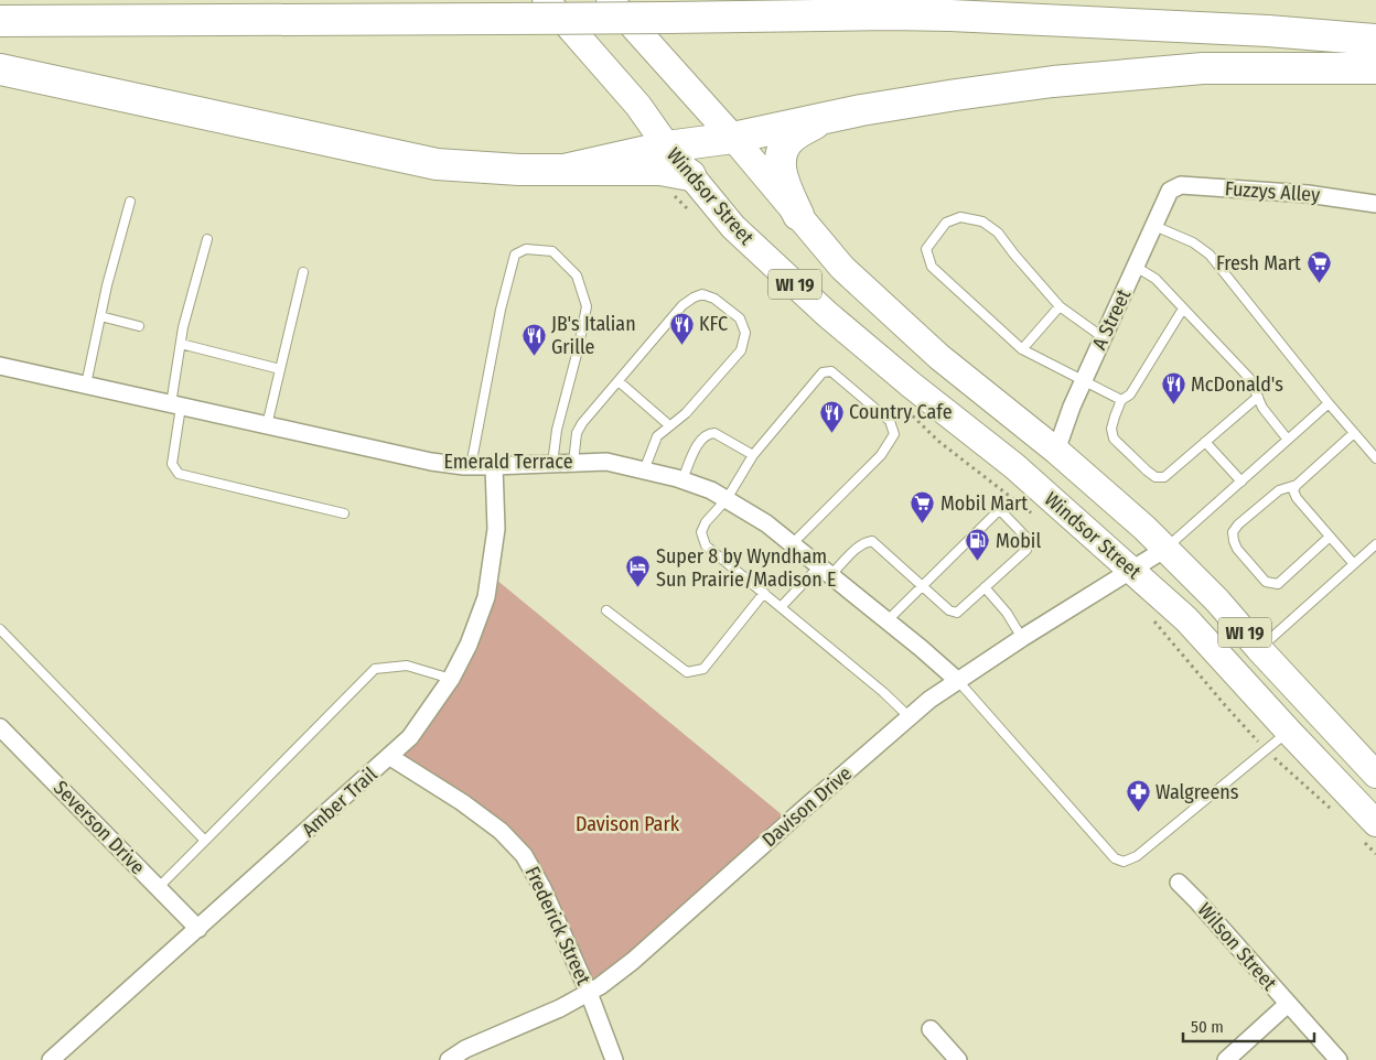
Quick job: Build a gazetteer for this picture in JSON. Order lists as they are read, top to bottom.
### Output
{
  "streets": {
    "main road": ["Windsor Street", "WI 19"],
    "street": [
      "Fuzzys Alley",
      "A Street",
      "Emerald Terrace",
      "Amber Trail",
      "Davison Drive",
      "Severson Drive",
      "Frederick Street",
      "Wilson Street"
    ]
  },
  "crossings": [
    ["Fuzzys Alley", "A Street"],
    ["Windsor Street", "A Street"],
    ["Windsor Street", "Davison Drive"],
    ["Emerald Terrace", "Amber Trail"],
    ["Emerald Terrace", "Davison Drive"],
    ["Amber Trail", "Severson Drive"],
    ["Amber Trail", "Frederick Street"],
    ["Davison Drive", "Frederick Street"]
  ],
  "parks": ["Davison Park"],
  "places": {
    "supermarket": ["Fresh Mart", "Mobil Mart"],
    "restaurant": [
      "KFC",
      "JB's Italian Grille",
      "McDonald's",
      "Country Cafe"
    ],
    "fuel station": ["Mobil"],
    "hotel": ["Super 8 by Wyndham Sun Prairie/Madison E"],
    "pharmacy": ["Walgreens"]
  },
  "scale_bar": "50 m"
}
